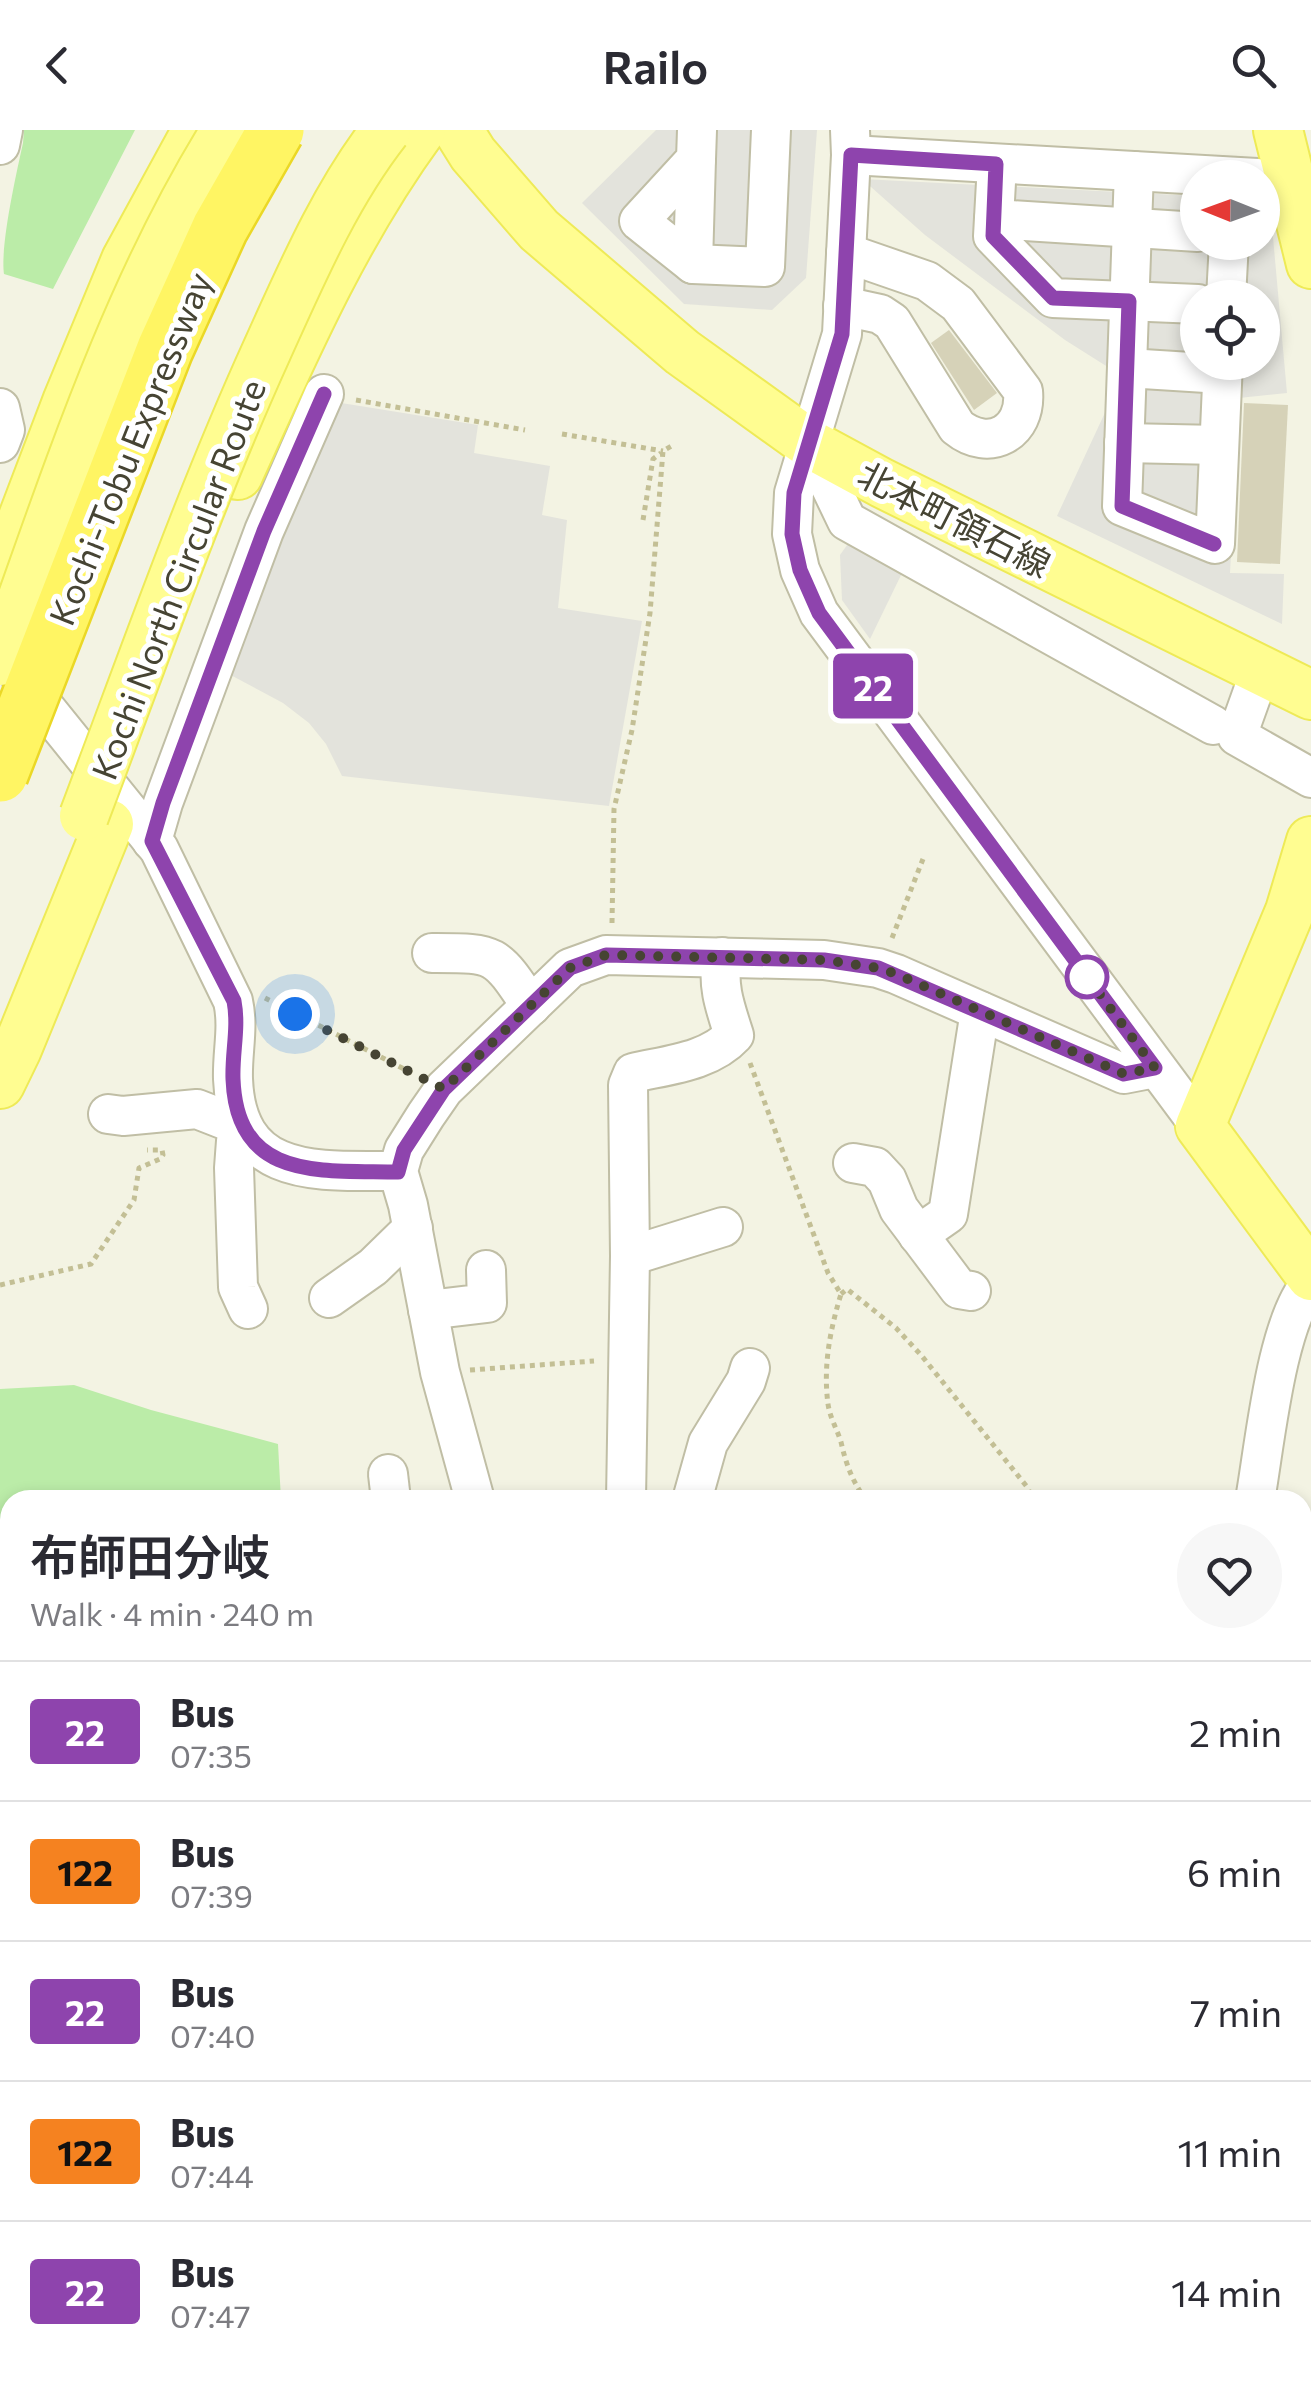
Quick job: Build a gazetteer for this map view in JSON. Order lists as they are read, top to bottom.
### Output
{
  "streets": {
    "highway": ["Kochi-Tobu Expressway"],
    "main road": ["北本町領石線", "Kochi North Circular Route"]
  },
  "lines": ["bus line 22"],
  "north": "left",
  "page": {
    "header": "Railo",
    "on_map": "22",
    "heading": ["布師田分岐", "Walk · 4 min · 240 m"],
    "list": [
      {
        "mark": "22",
        "name": "Bus",
        "note": "07:35",
        "value": "2 min"
      },
      {
        "mark": "122",
        "name": "Bus",
        "note": "07:39",
        "value": "6 min"
      },
      {
        "mark": "22",
        "name": "Bus",
        "note": "07:40",
        "value": "7 min"
      },
      {
        "mark": "122",
        "name": "Bus",
        "note": "07:44",
        "value": "11 min"
      },
      {
        "mark": "22",
        "name": "Bus",
        "note": "07:47",
        "value": "14 min"
      }
    ]
  }
}
